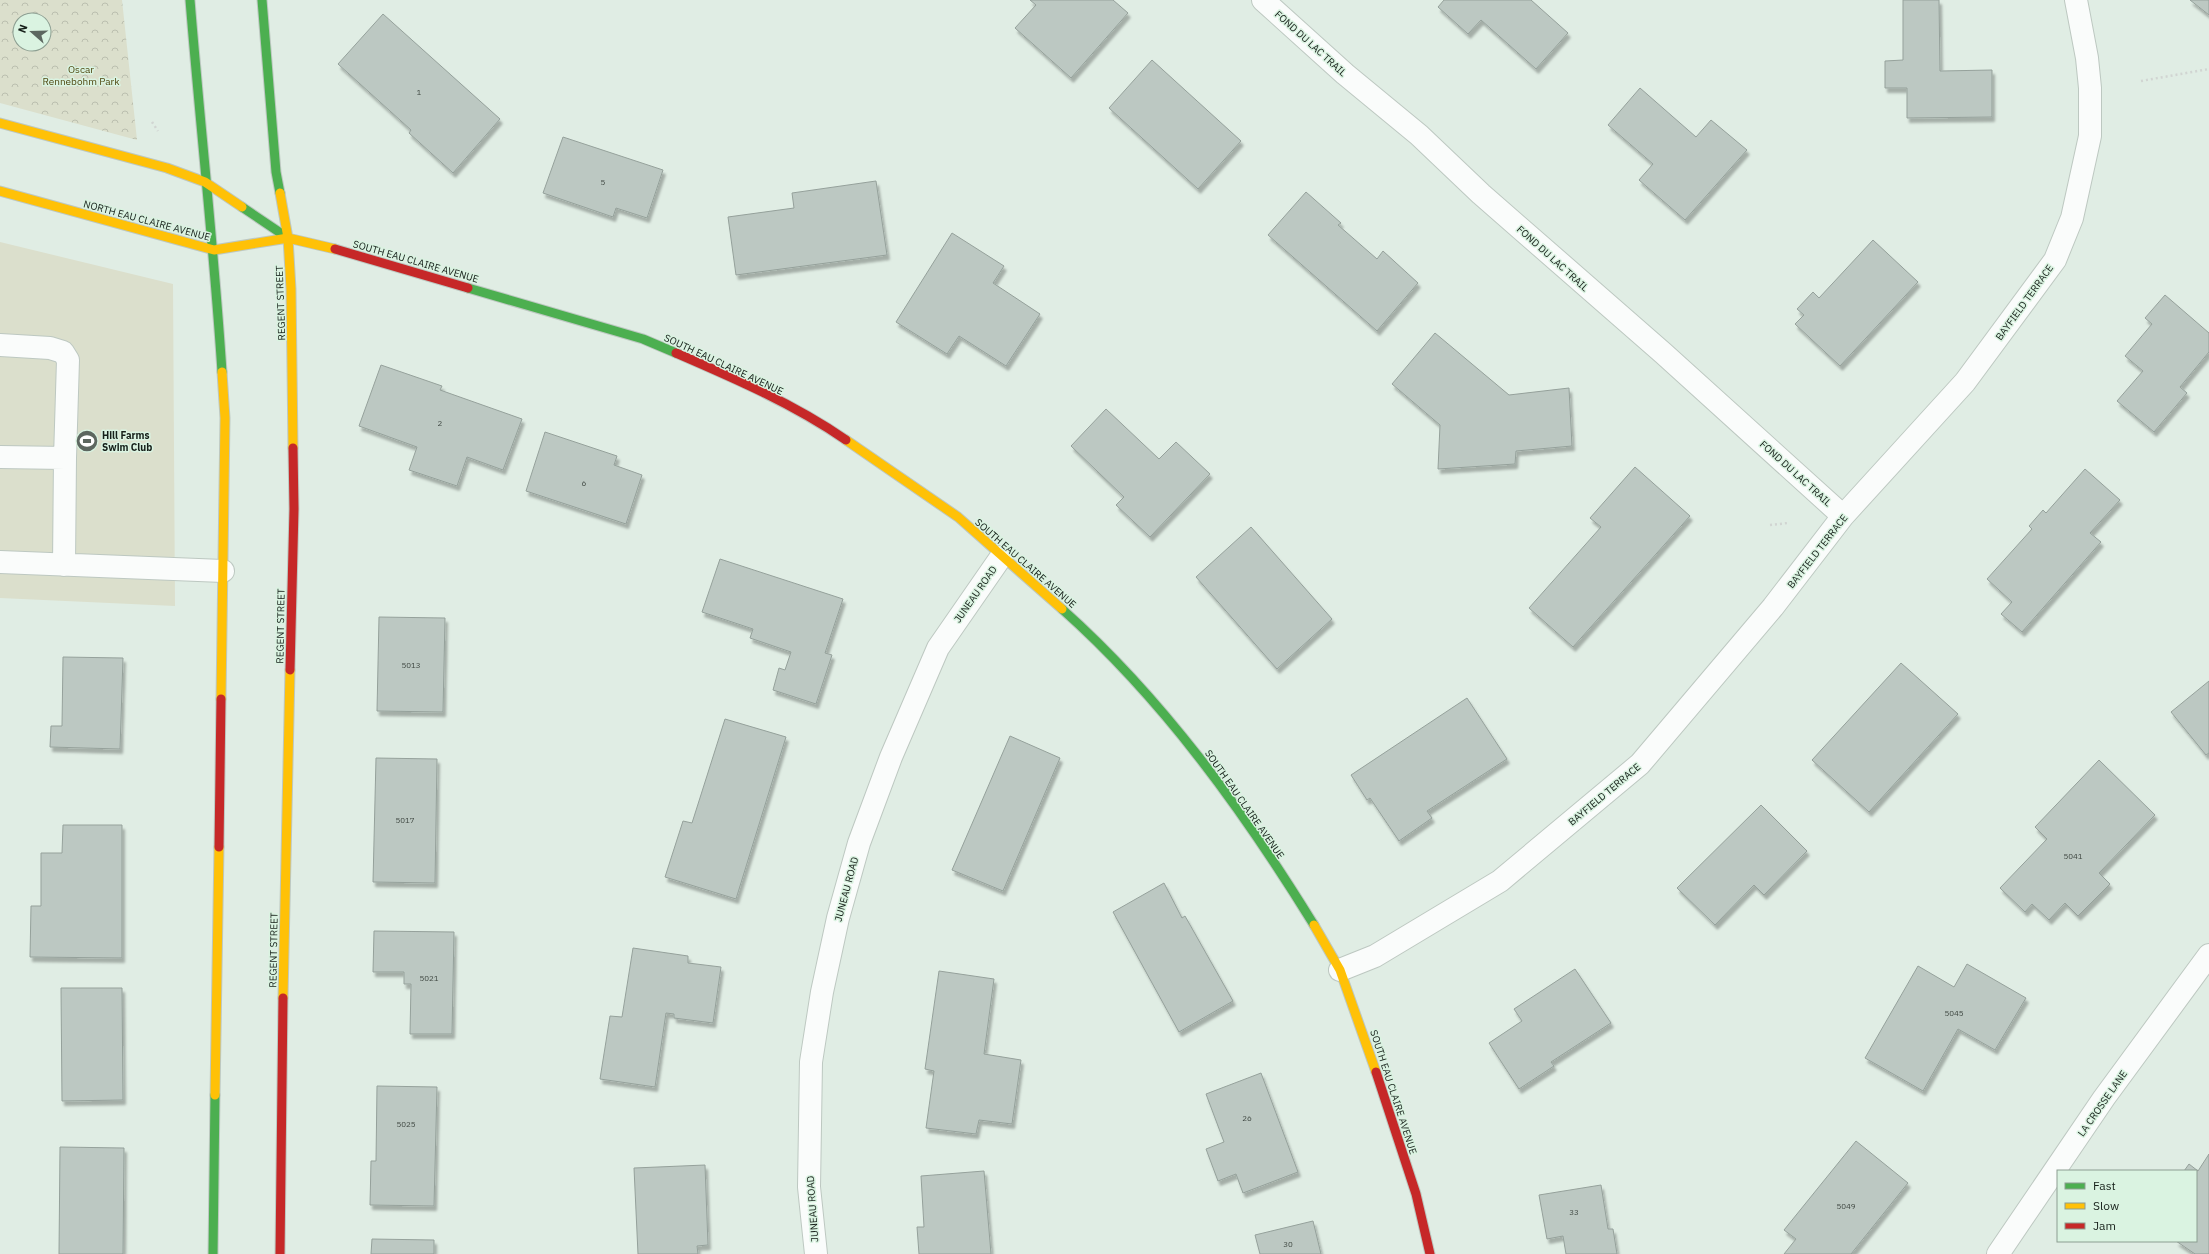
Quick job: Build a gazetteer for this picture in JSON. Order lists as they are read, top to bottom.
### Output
{
  "streets": {
    "street": [
      "FOND DU LAC TRAIL",
      "NORTH EAU CLAIRE AVENUE",
      "SOUTH EAU CLAIRE AVENUE",
      "BAYFIELD TERRACE",
      "REGENT STREET",
      "JUNEAU ROAD",
      "LA CROSSE LANE"
    ]
  },
  "crossings": [
    ["FOND DU LAC TRAIL", "BAYFIELD TERRACE"],
    ["NORTH EAU CLAIRE AVENUE", "SOUTH EAU CLAIRE AVENUE"],
    ["NORTH EAU CLAIRE AVENUE", "REGENT STREET"],
    ["SOUTH EAU CLAIRE AVENUE", "BAYFIELD TERRACE"],
    ["SOUTH EAU CLAIRE AVENUE", "REGENT STREET"],
    ["SOUTH EAU CLAIRE AVENUE", "JUNEAU ROAD"]
  ],
  "parks": ["Oscar Rennebohm Park"],
  "places": {
    "sports": ["Hill Farms Swim Club"]
  },
  "house_numbers": [
    "1",
    "5",
    "2",
    "6",
    "5013",
    "5017",
    "5041",
    "5021",
    "5045",
    "26",
    "5025",
    "5049",
    "33",
    "30"
  ],
  "legend": ["Fast", "Slow", "Jam"],
  "north": "left"
}
